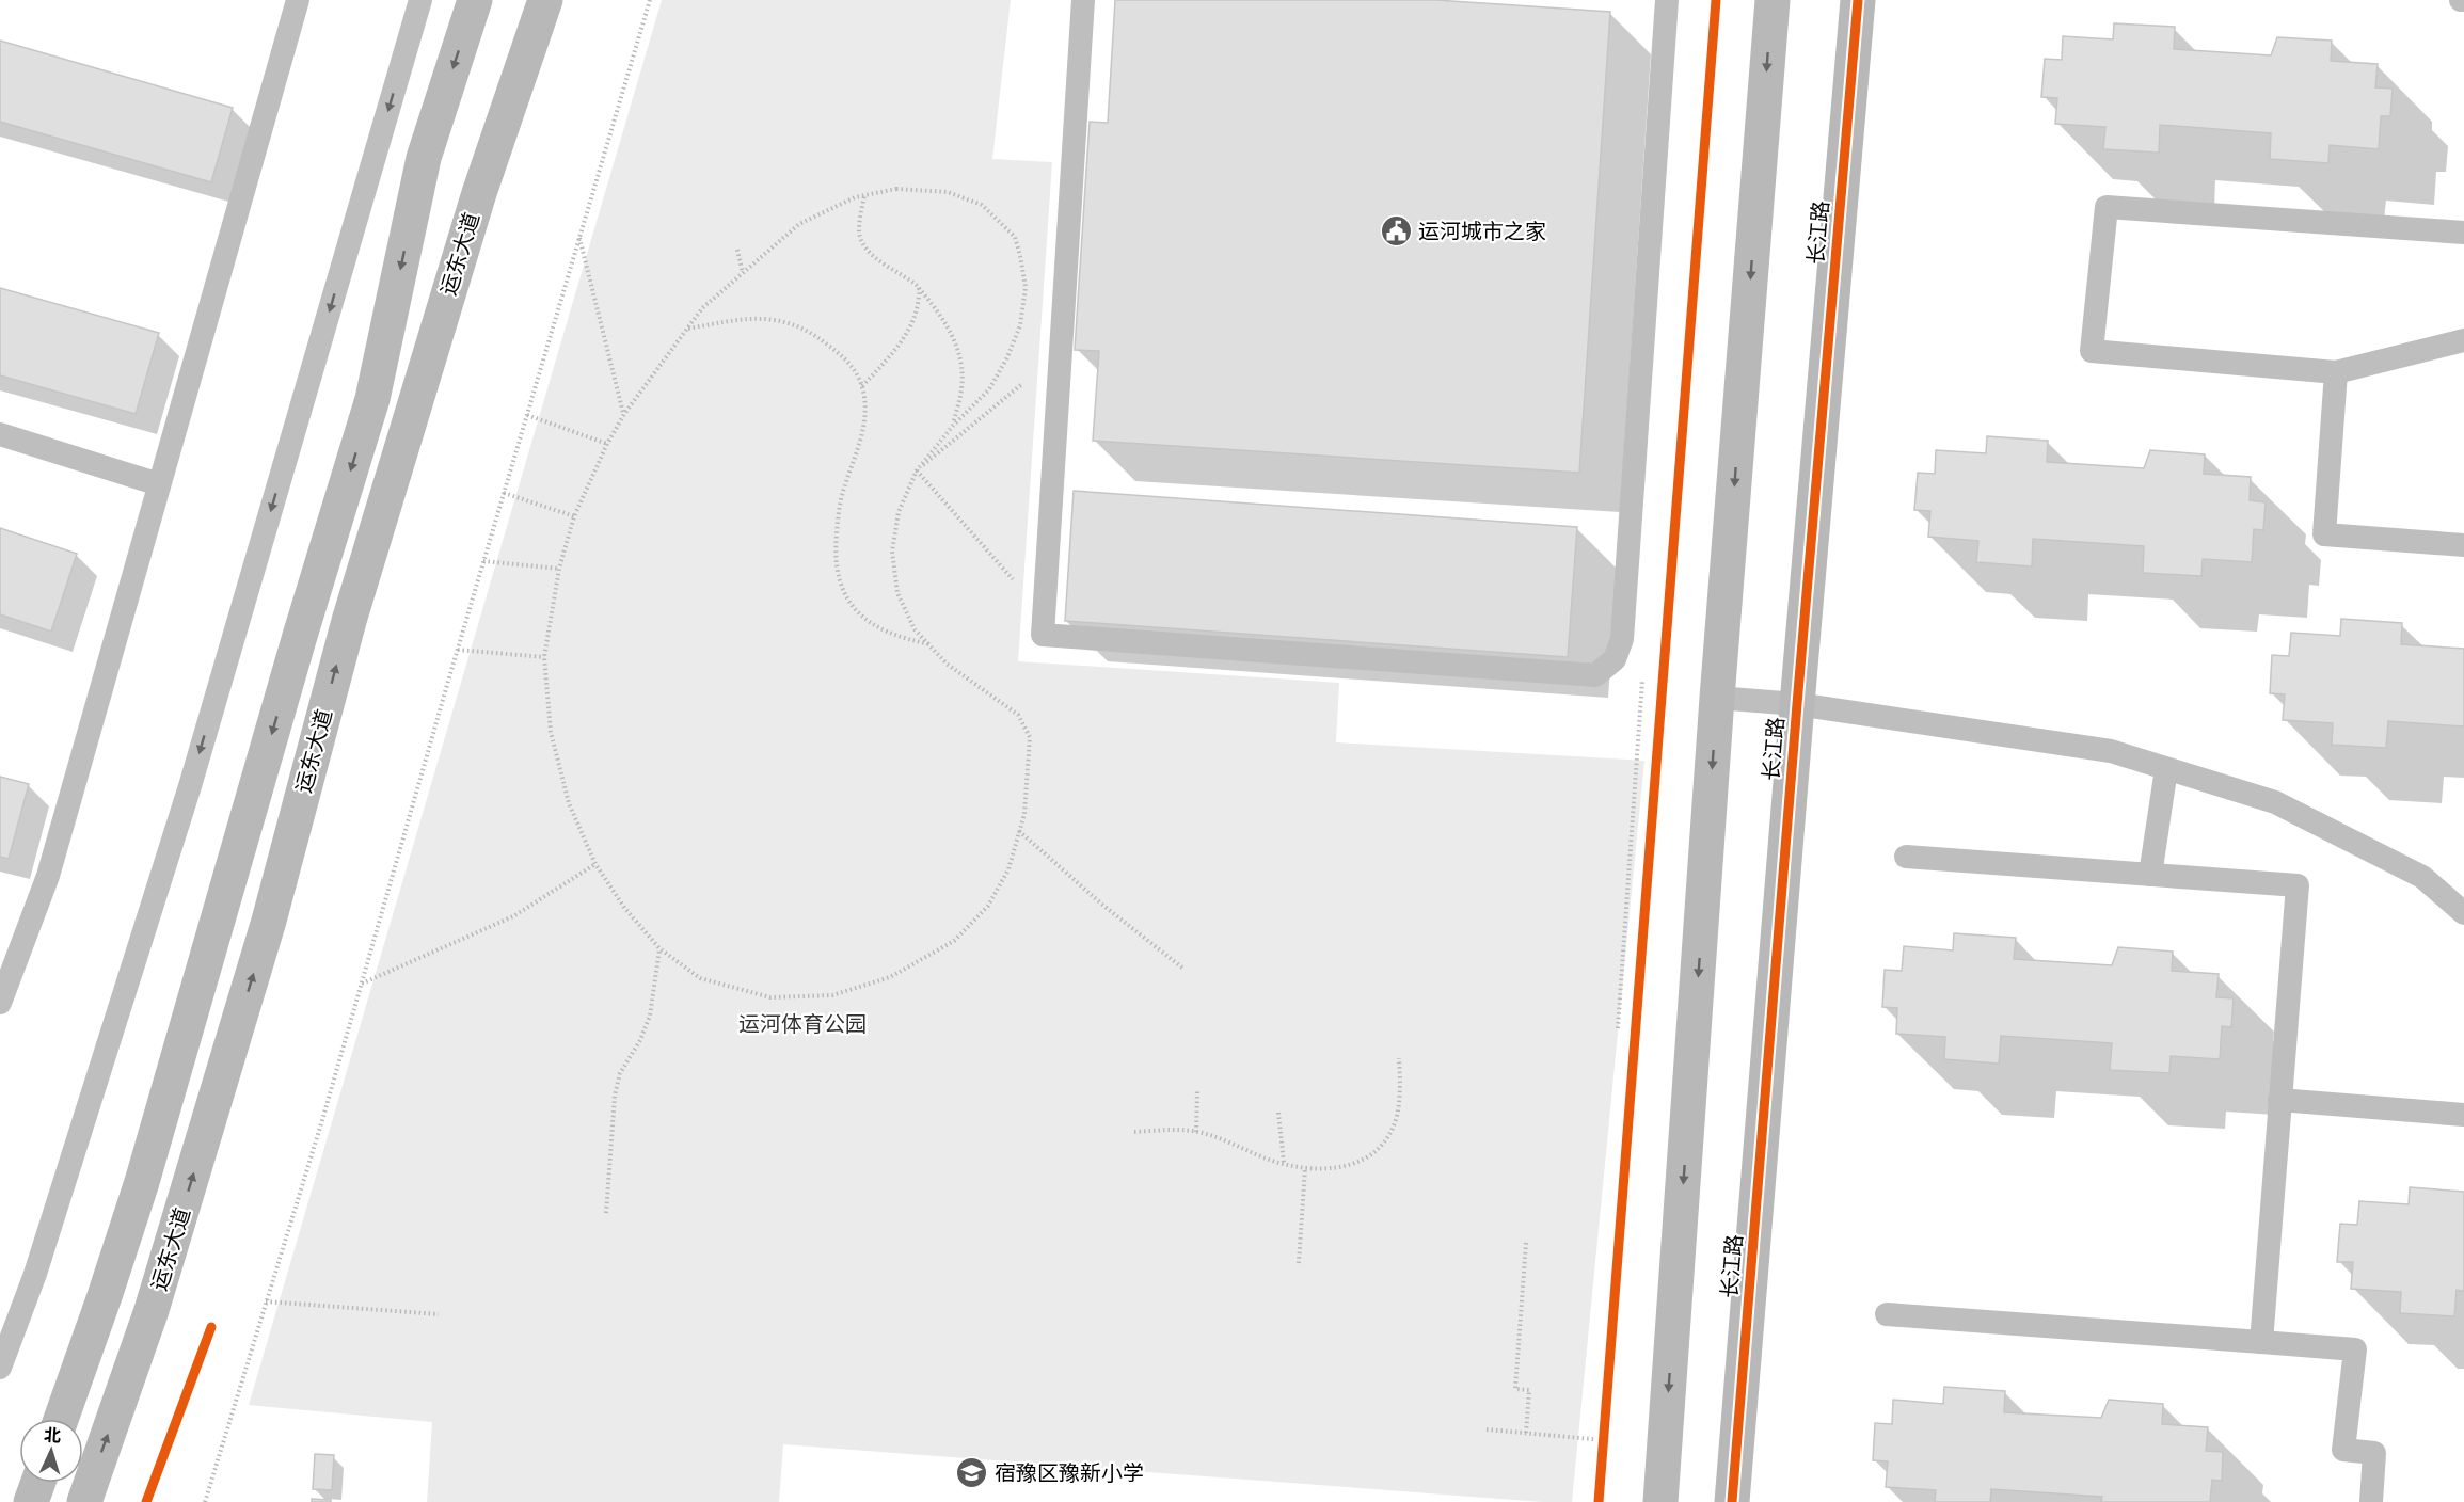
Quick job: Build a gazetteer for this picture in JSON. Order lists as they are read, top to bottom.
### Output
{
  "streets": {
    "main road": ["长江路", "运东大道"]
  },
  "parks": ["运河体育公园"],
  "places": {
    "public building": ["运河城市之家"],
    "school or university": ["宿豫区豫新小学"]
  },
  "north": "top"
}
